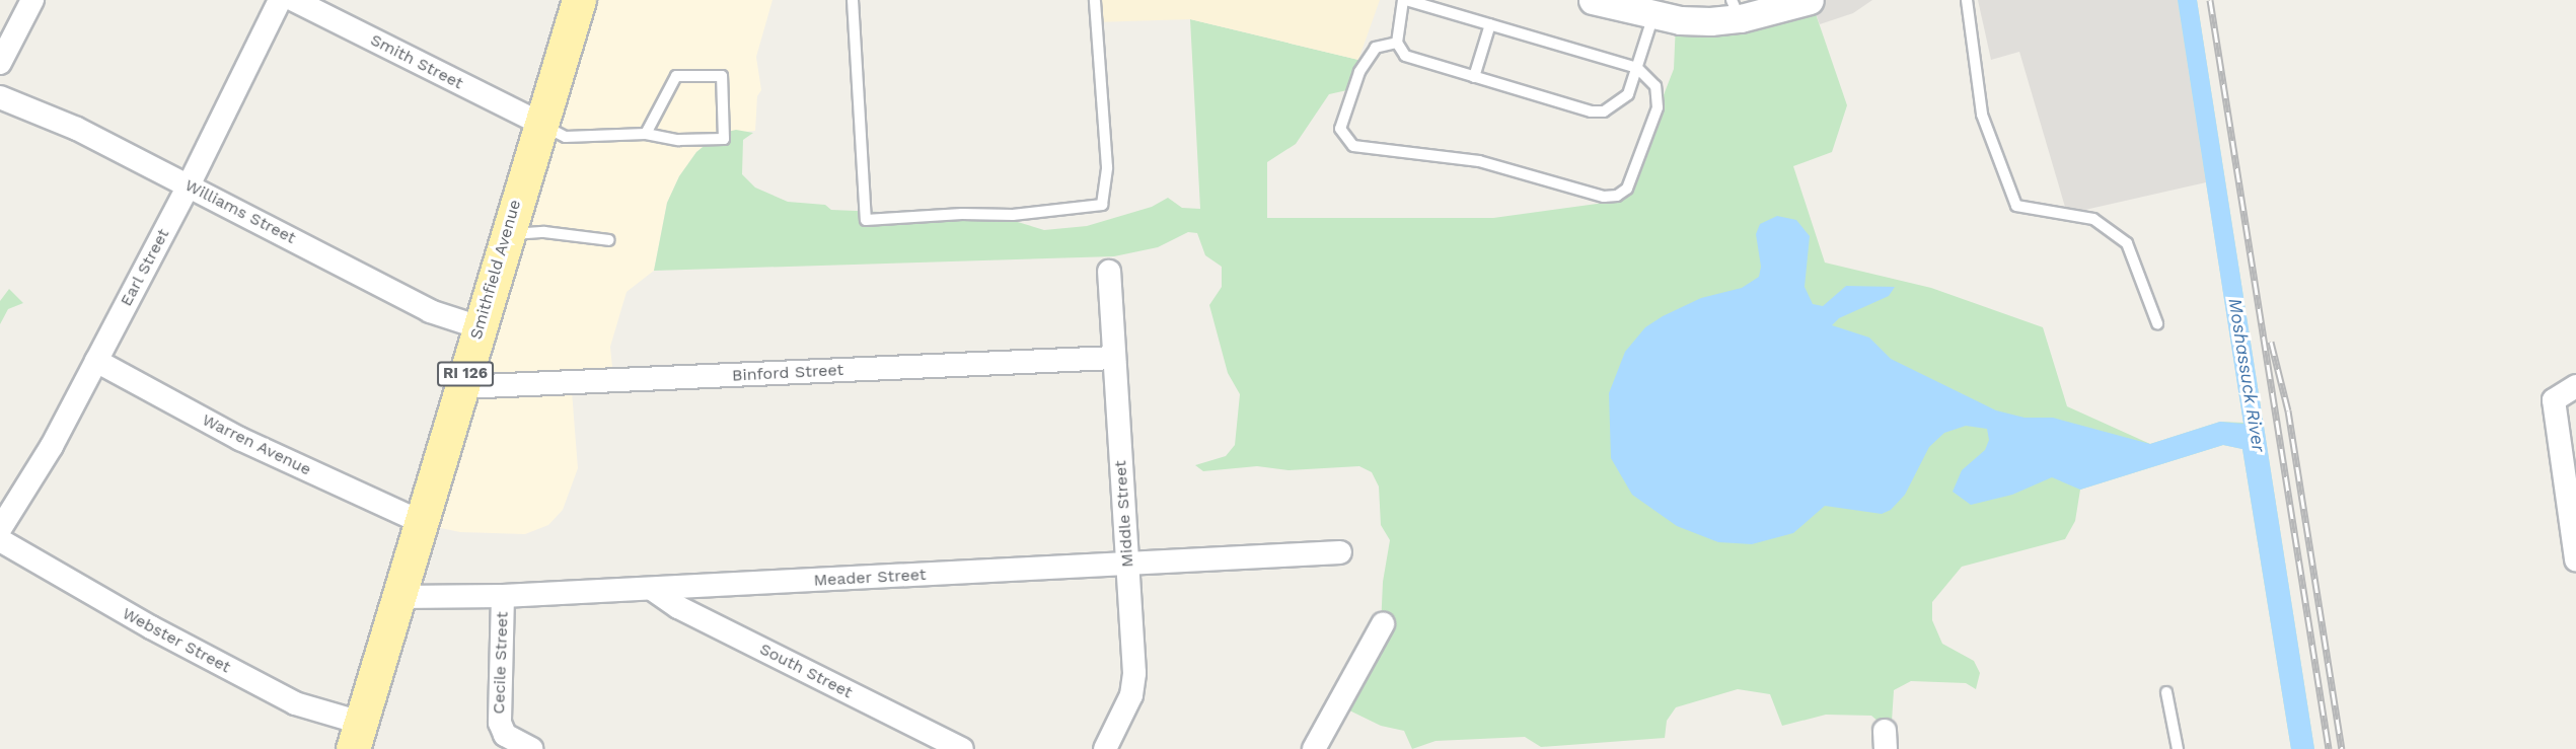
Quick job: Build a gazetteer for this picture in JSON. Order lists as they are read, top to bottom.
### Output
{
  "streets": {
    "main road": ["Smithfield Avenue", "RI 126"],
    "street": [
      "Smith Street",
      "Williams Street",
      "Earl Street",
      "Binford Street",
      "Warren Avenue",
      "Middle Street",
      "Meader Street",
      "Webster Street",
      "Cecile Street",
      "South Street"
    ]
  },
  "crossings": [
    ["Smith Street", "Smithfield Avenue"],
    ["Williams Street", "Earl Street"],
    ["Williams Street", "Smithfield Avenue"],
    ["Earl Street", "Warren Avenue"],
    ["Smithfield Avenue", "Binford Street"],
    ["Smithfield Avenue", "Warren Avenue"],
    ["Smithfield Avenue", "Meader Street"],
    ["Smithfield Avenue", "Webster Street"],
    ["Binford Street", "Middle Street"],
    ["Middle Street", "Meader Street"],
    ["Meader Street", "Cecile Street"],
    ["Meader Street", "South Street"]
  ],
  "water": ["Moshassuck River"]
}
